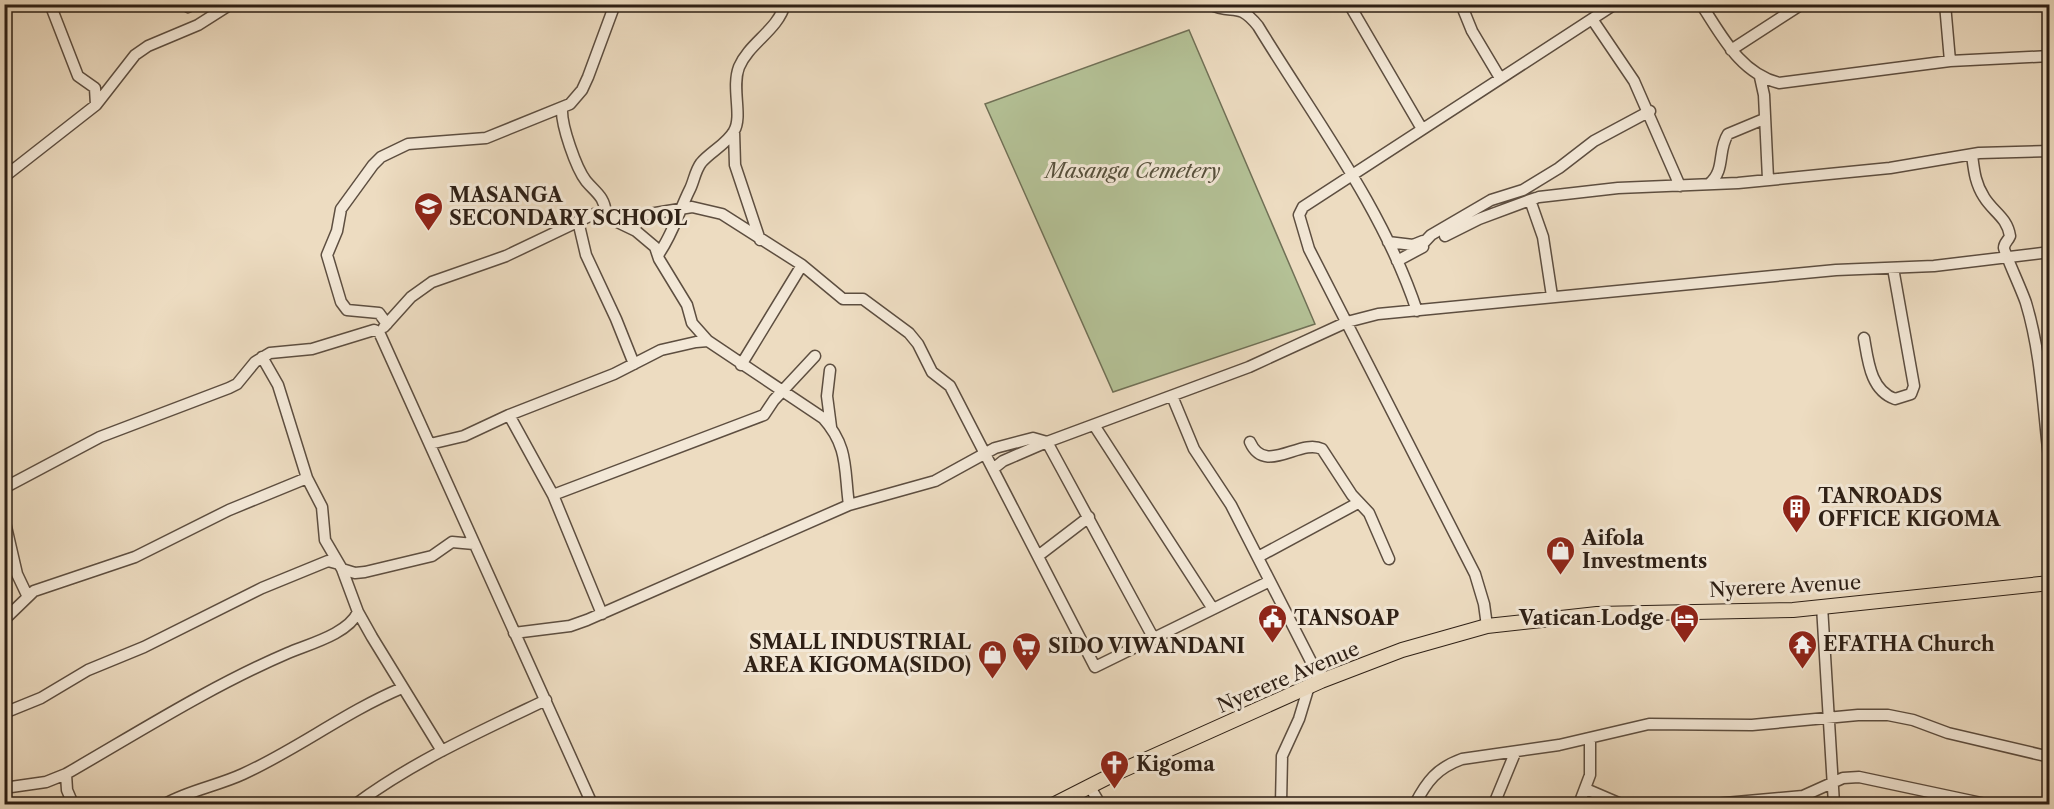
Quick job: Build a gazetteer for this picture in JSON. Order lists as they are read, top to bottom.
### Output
{
  "streets": {
    "main road": ["Nyerere Avenue"]
  },
  "parks": ["Masanga Cemetery"],
  "places": {
    "school or university": ["MASANGA SECONDARY SCHOOL"],
    "building": ["TANROADS OFFICE KIGOMA"],
    "shop": ["Aifola Investments", "SMALL INDUSTRIAL AREA KIGOMA(SIDO)"],
    "public building": ["TANSOAP"],
    "hotel": ["Vatican Lodge"],
    "temple": ["EFATHA Church"],
    "supermarket": ["SIDO VIWANDANI"],
    "church": ["Kigoma"]
  }
}
